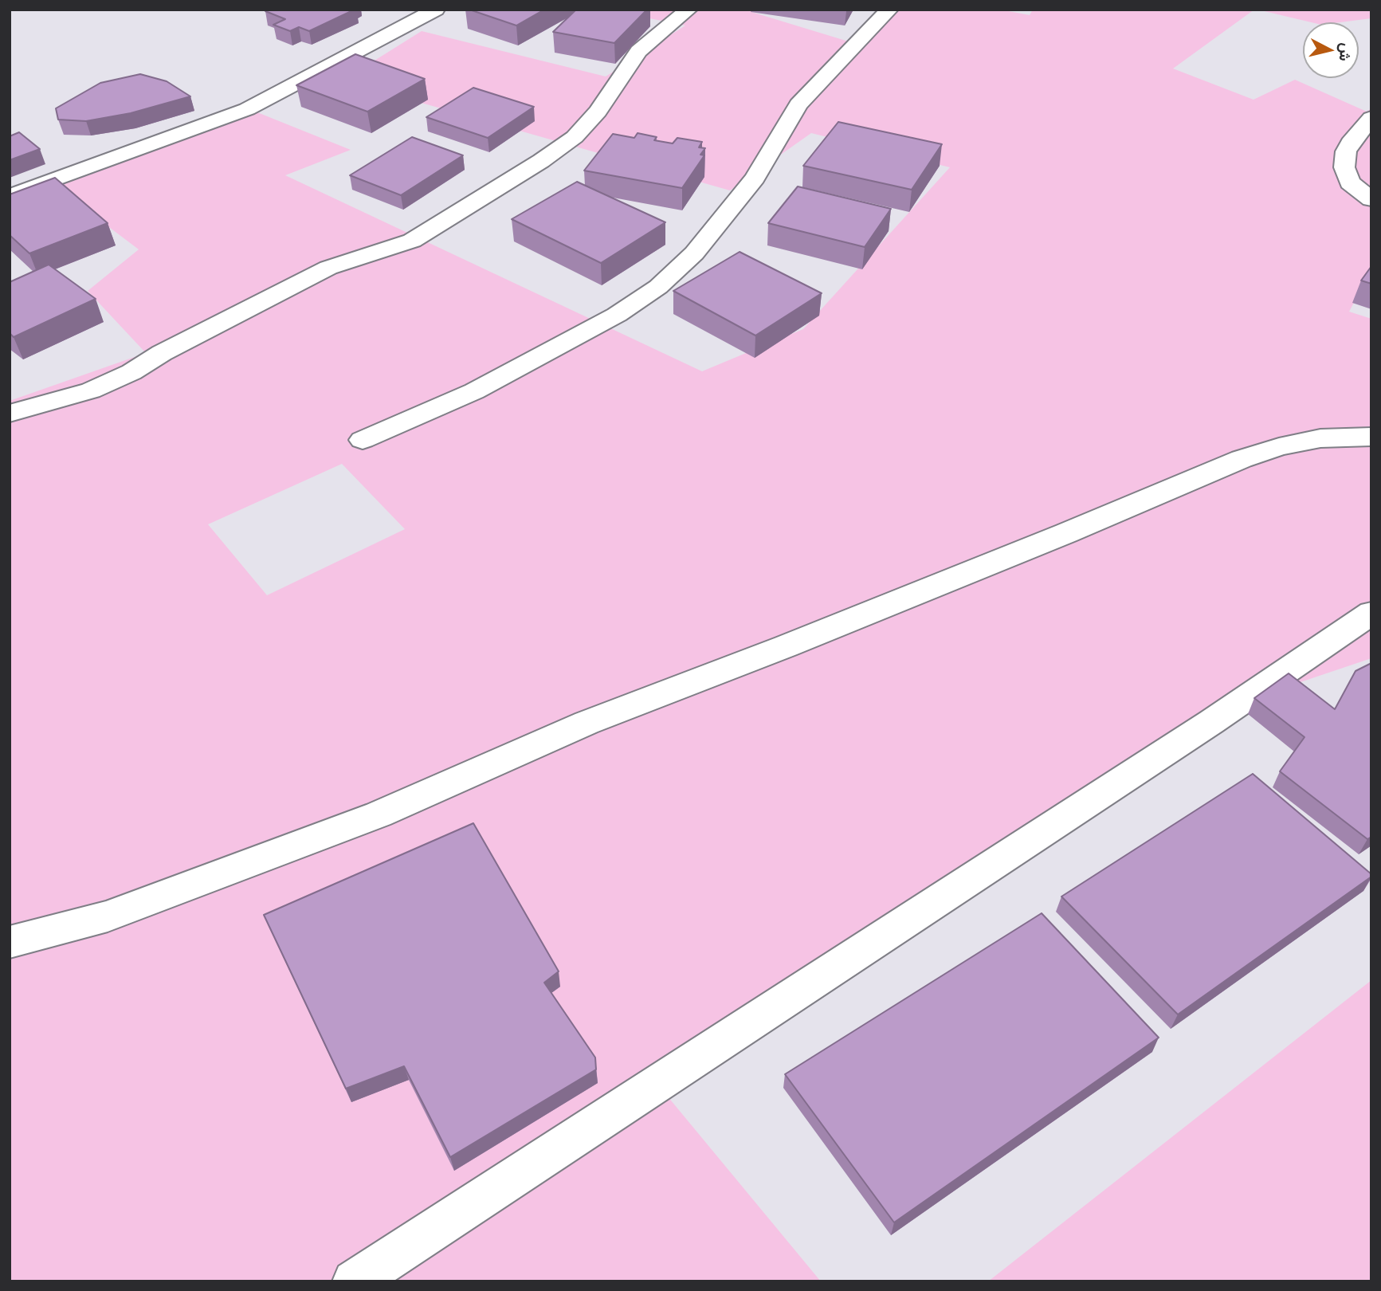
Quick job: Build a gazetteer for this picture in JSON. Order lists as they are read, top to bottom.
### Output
{
  "north": "right"
}
